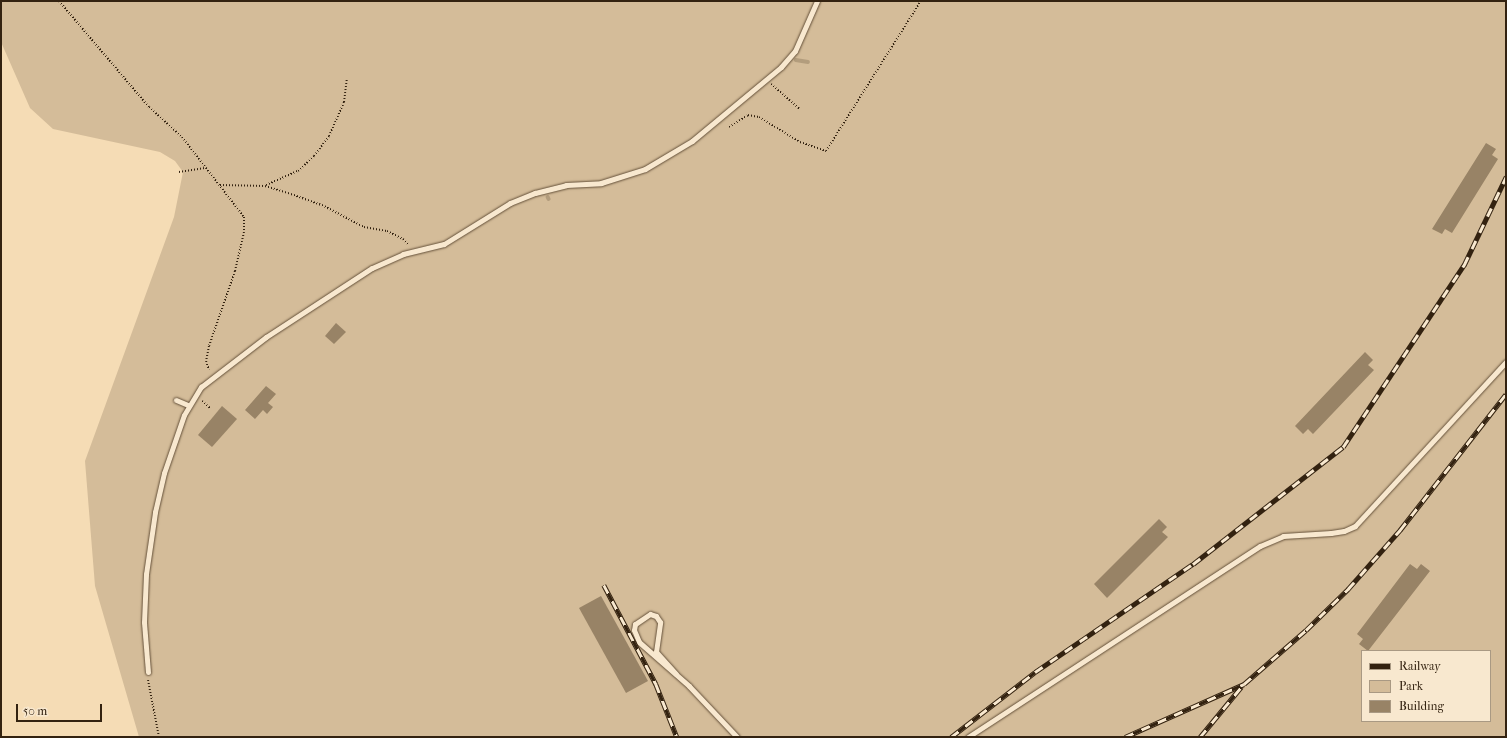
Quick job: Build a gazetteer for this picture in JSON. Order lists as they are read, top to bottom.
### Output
{
  "legend": ["Railway", "Park", "Building"],
  "scale_bar": "50 m"
}
